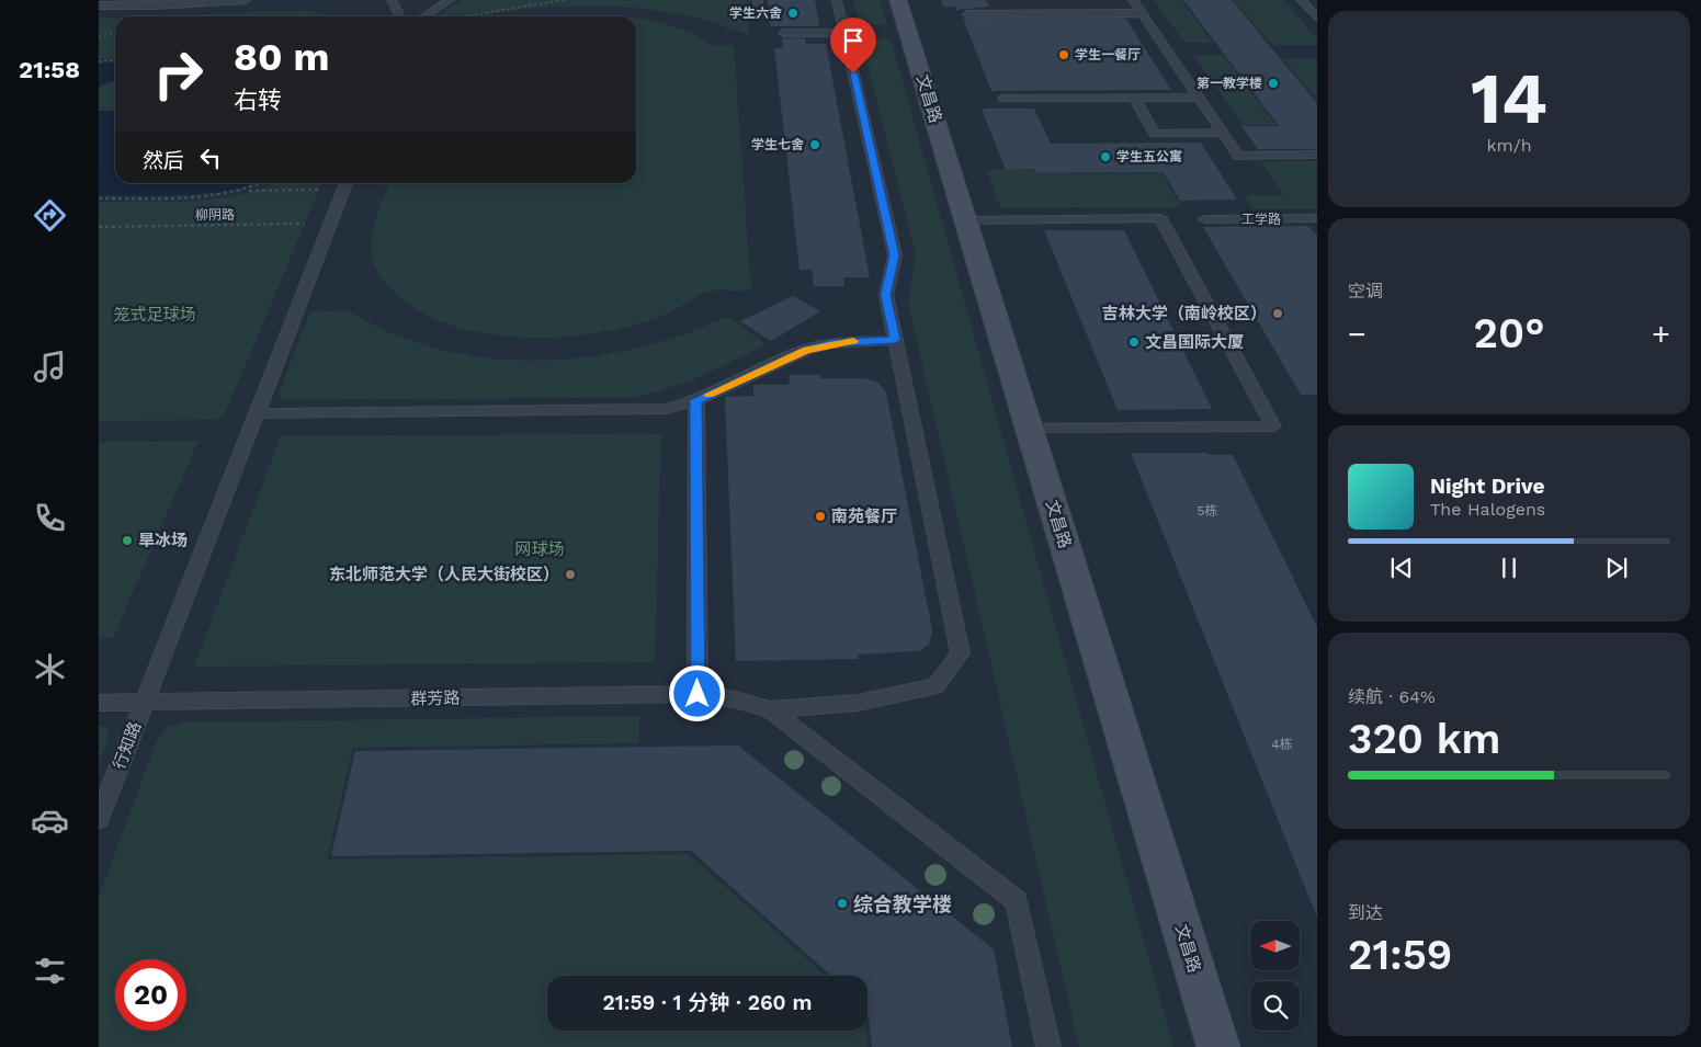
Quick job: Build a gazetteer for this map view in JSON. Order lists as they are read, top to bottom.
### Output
{
  "streets": {
    "street": ["文昌路"],
    "lane": ["工学路", "群芳路", "行知路"],
    "path": ["柳阴路"]
  },
  "crossings": [
    ["柳阴路", "行知路"],
    ["群芳路", "行知路"]
  ],
  "parks": ["笼式足球场", "网球场"],
  "places": [
    "学生六舍",
    "学生一餐厅",
    "第一教学楼",
    "学生七舍",
    "学生五公寓",
    "吉林大学（南岭校区）",
    "文昌国际大厦",
    "南苑餐厅",
    "旱冰场",
    "东北师范大学（人民大街校区）",
    "综合教学楼"
  ],
  "house_numbers": ["5栋", "4栋"],
  "north": "left",
  "page": {
    "tabs": "21:58",
    "tile": [
      ["14", "km/h"],
      "空调",
      ["续航 · 64%", "320 km"],
      ["到达", "21:59"]
    ],
    "turn": ["80 m", "右转"],
    "then": "然后",
    "heat": ["−", "20°", "+"],
    "song": ["Night Drive", "The Halogens"],
    "limit": "20",
    "trip": "21:59 · 1 分钟 · 260 m"
  }
}
